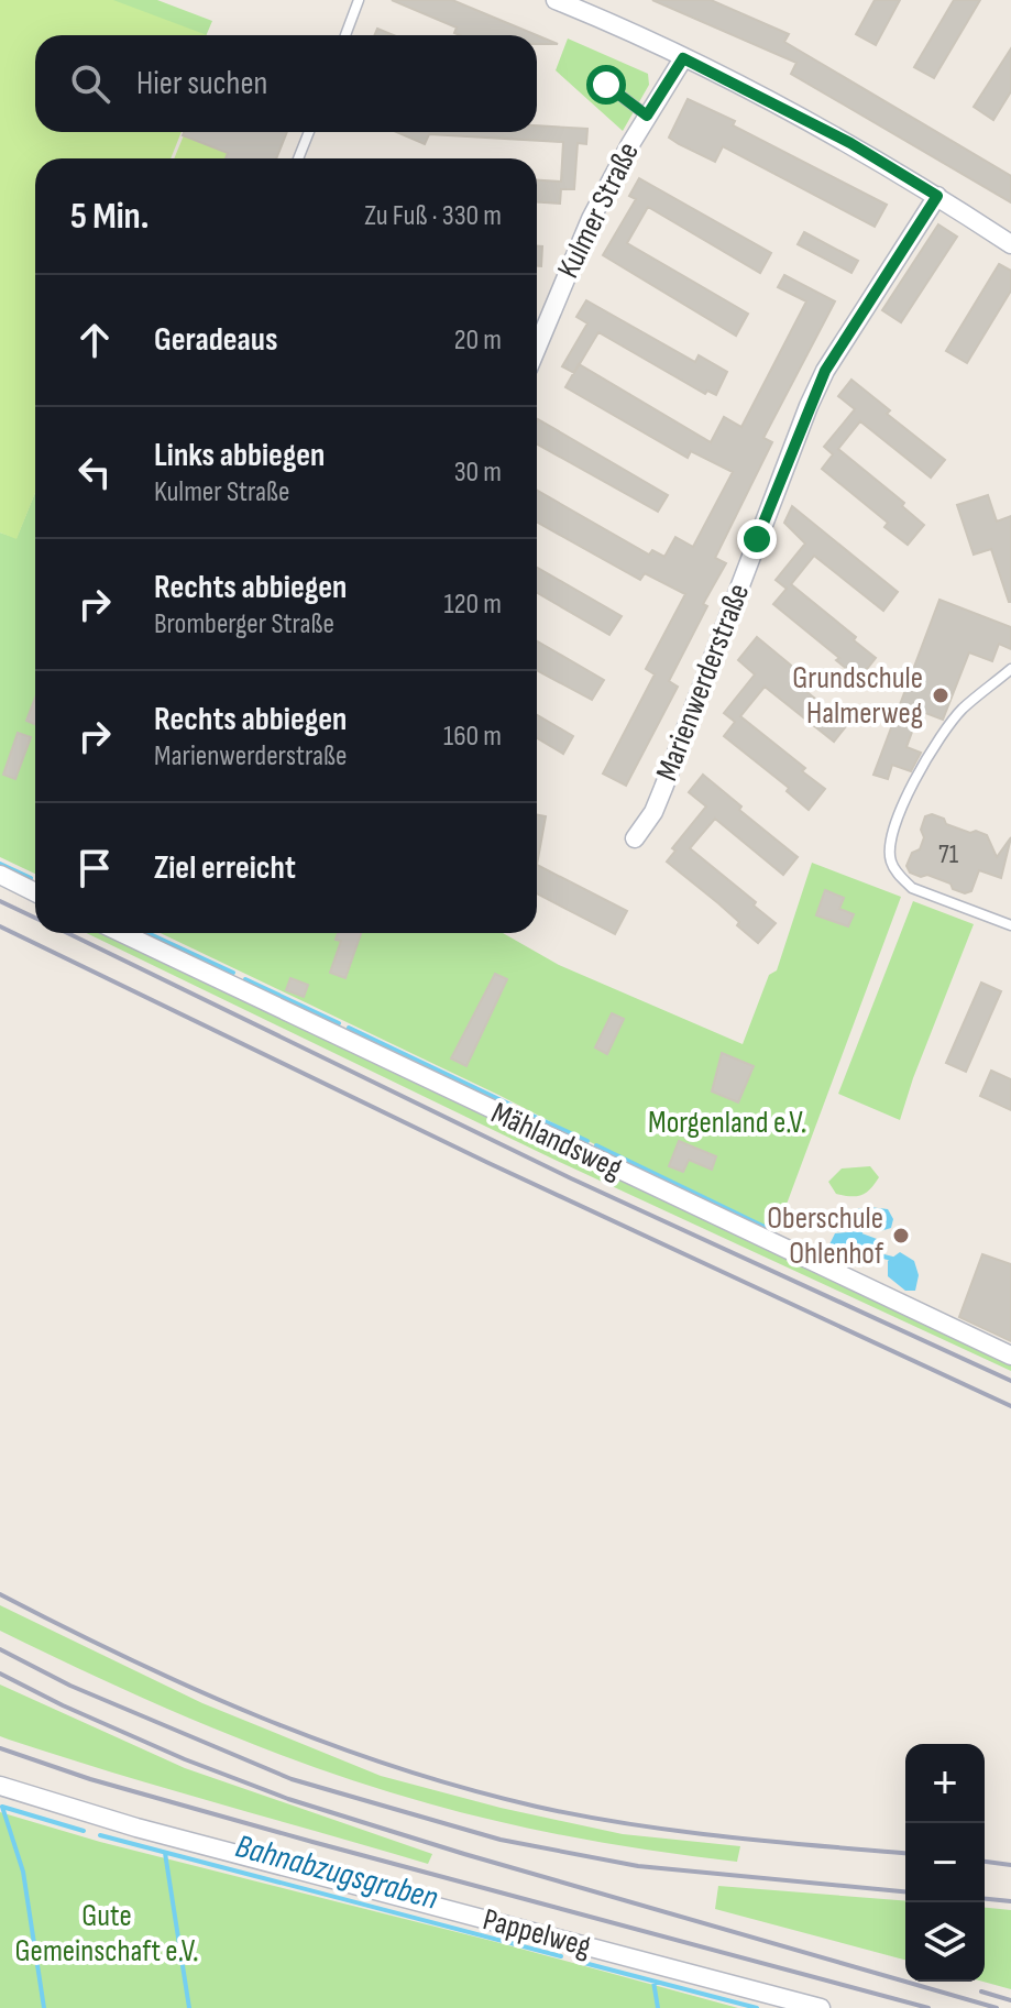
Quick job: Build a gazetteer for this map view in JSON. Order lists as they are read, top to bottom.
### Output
{
  "streets": {
    "street": [
      "Kulmer Straße",
      "Marienwerderstraße",
      "Mählandsweg",
      "Pappelweg"
    ]
  },
  "water": ["Bahnabzugsgraben"],
  "parks": ["Morgenland e.V.", "Gute Gemeinschaft e.V."],
  "places": ["Grundschule Halmerweg", "Oberschule Ohlenhof"],
  "house_numbers": ["71"],
  "page": {
    "search": "Hier suchen",
    "heading": ["5 Min.", "Zu Fuß · 330 m"],
    "list": [
      ["Geradeaus", "20 m"],
      ["Links abbiegen", "Kulmer Straße", "30 m"],
      ["Rechts abbiegen", "Bromberger Straße", "120 m"],
      ["Rechts abbiegen", "Marienwerderstraße", "160 m"],
      "Ziel erreicht"
    ],
    "map_buttons": ["+", "−"]
  }
}
